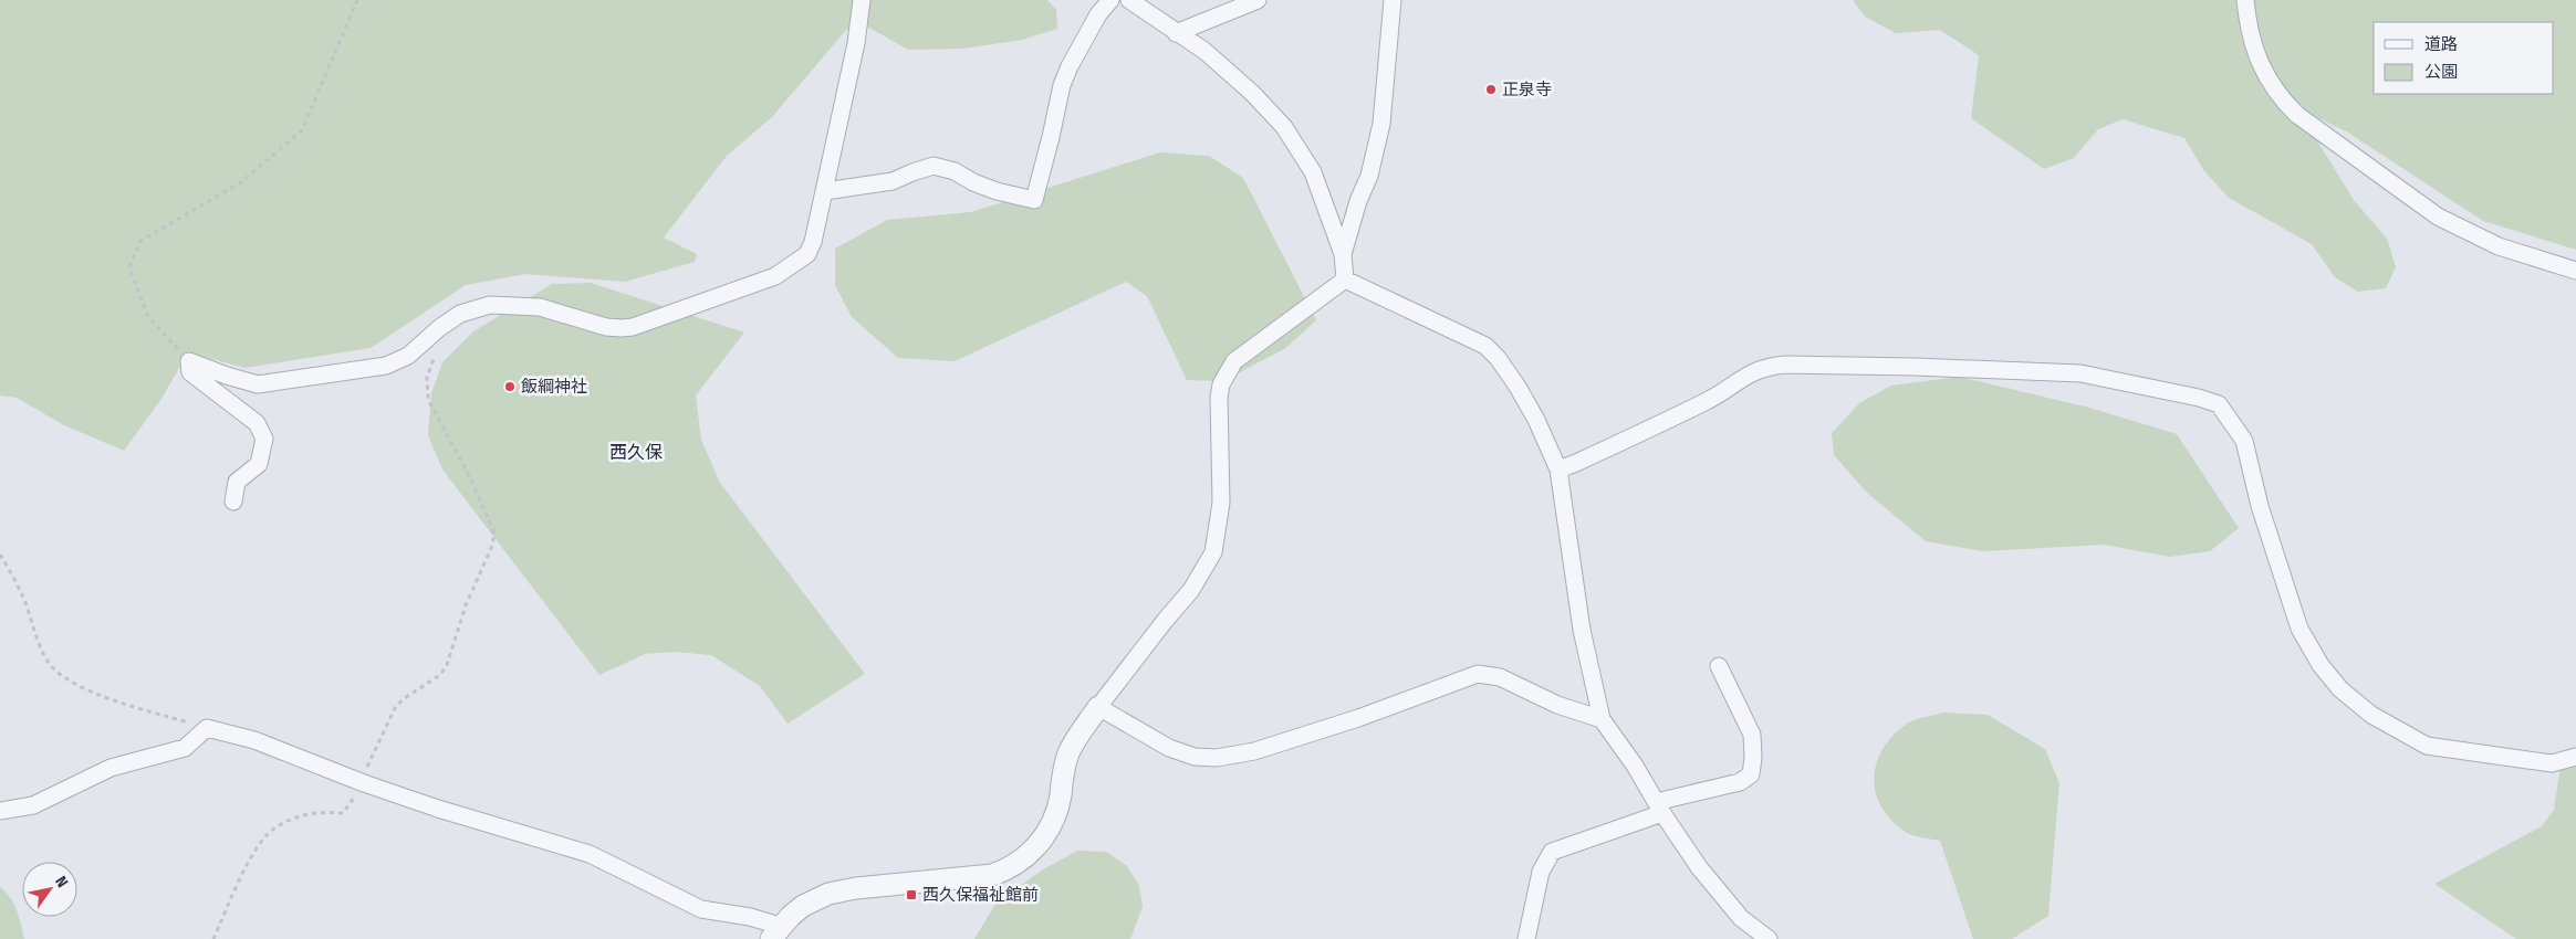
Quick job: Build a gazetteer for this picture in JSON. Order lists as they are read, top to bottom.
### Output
{
  "districts": ["西久保"],
  "places": {
    "other": ["正泉寺", "飯綱神社"],
    "transit": ["西久保福祉館前"]
  },
  "legend": ["道路", "公園"],
  "north": "top right"
}
